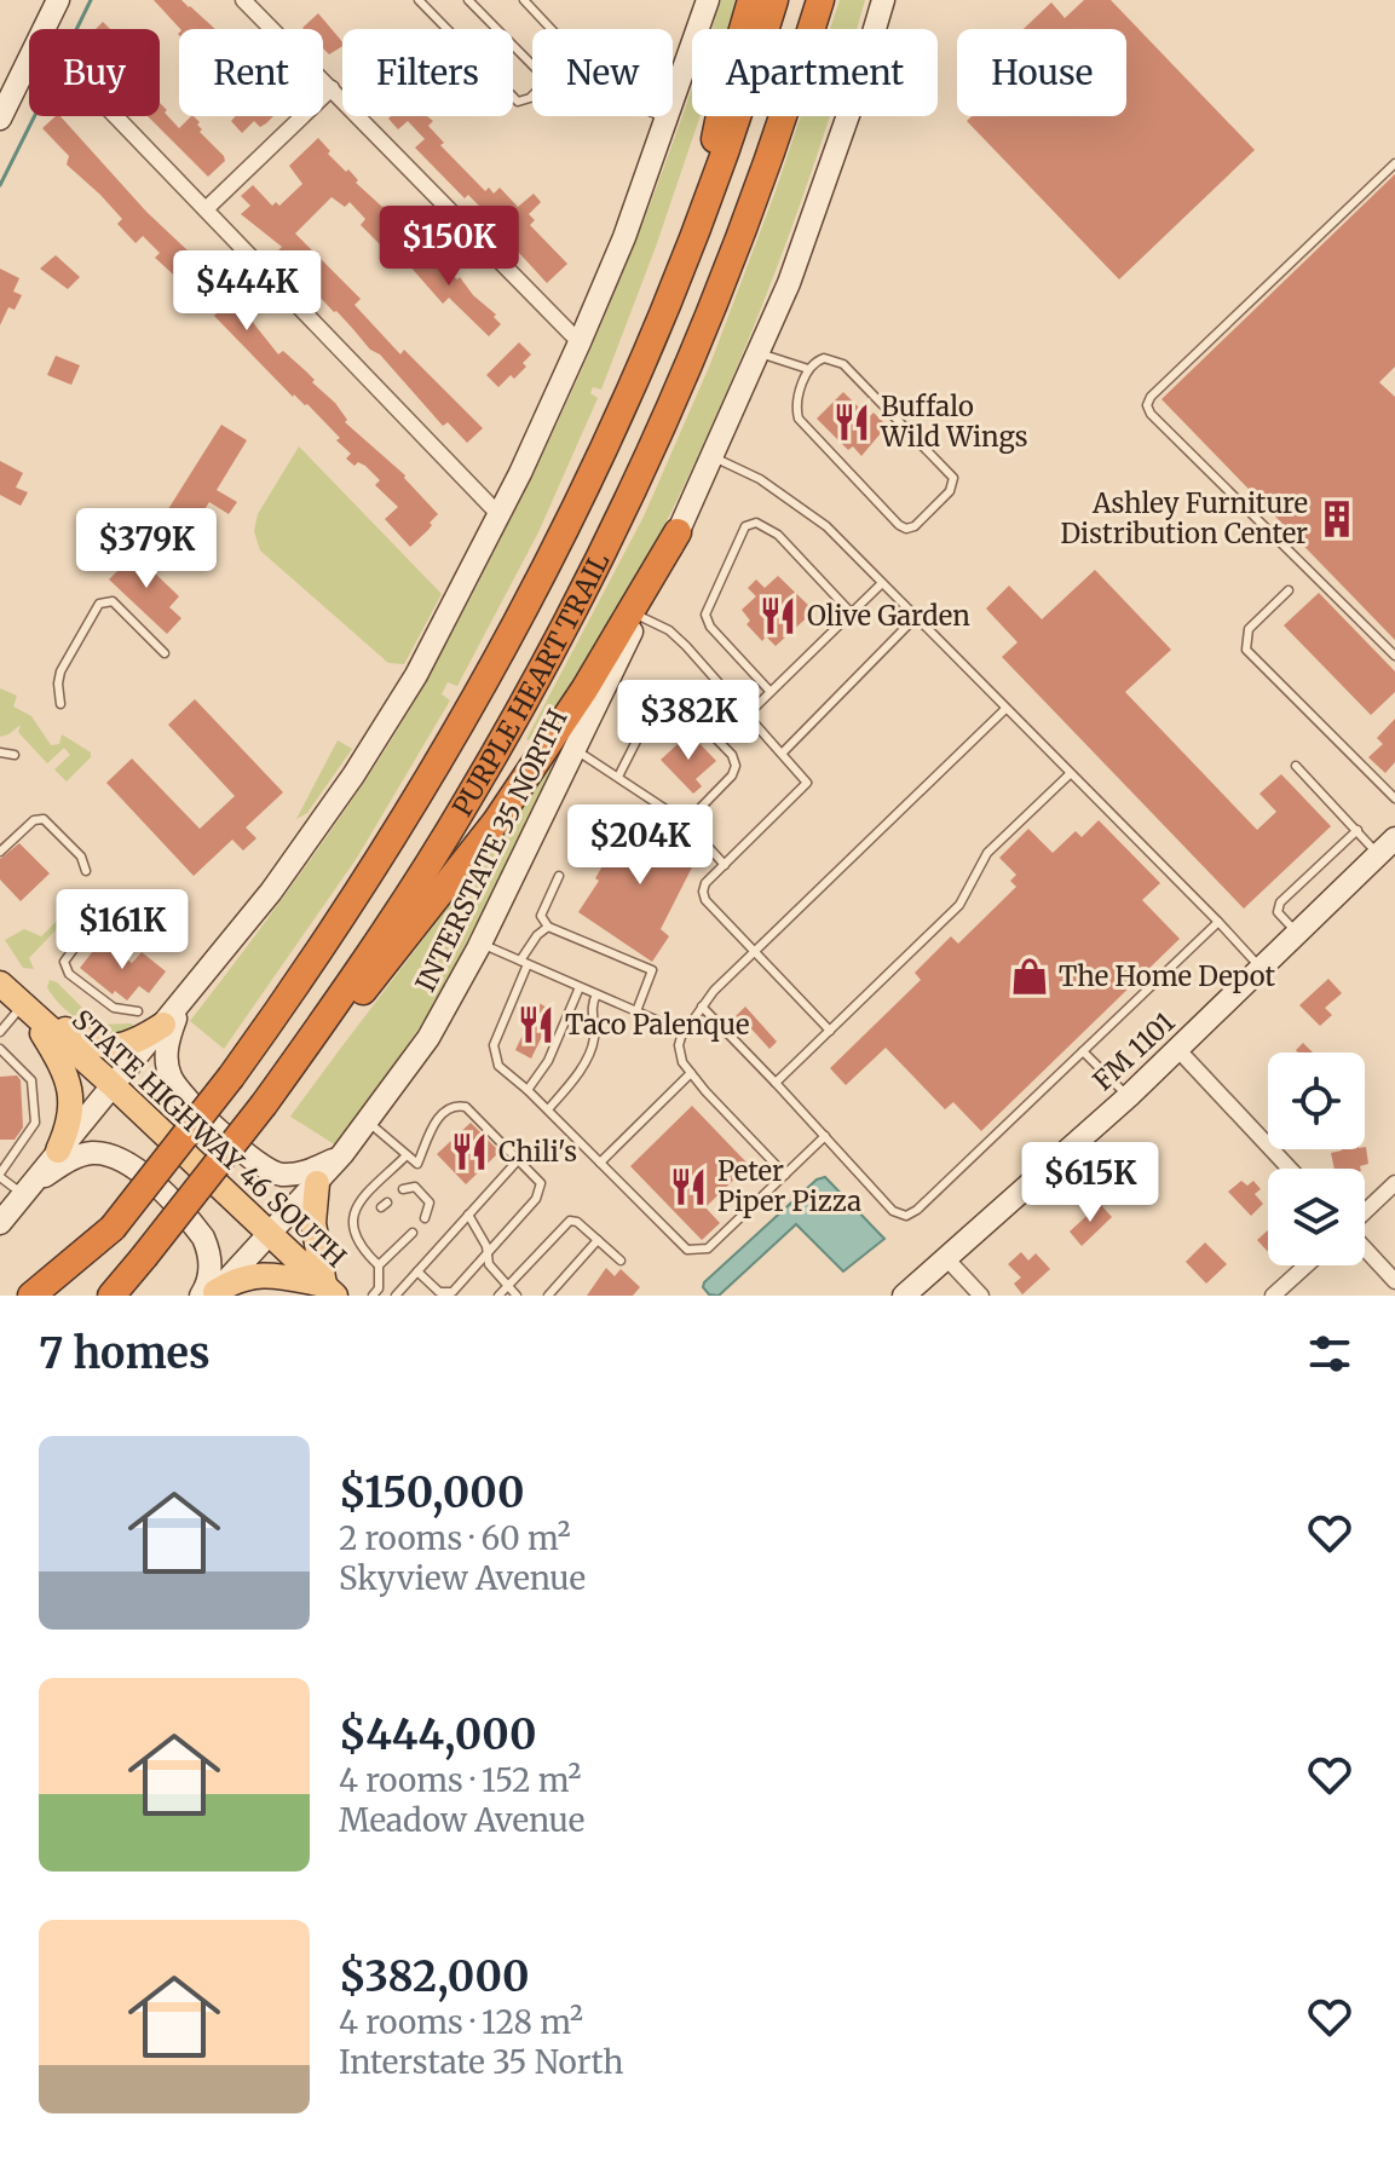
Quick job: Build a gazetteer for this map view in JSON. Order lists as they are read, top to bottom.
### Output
{
  "streets": {
    "highway": ["PURPLE HEART TRAIL"],
    "main road": ["INTERSTATE 35 NORTH", "FM 1101", "STATE HIGHWAY 46 SOUTH"]
  },
  "crossings": [
    ["INTERSTATE 35 NORTH", "STATE HIGHWAY 46 SOUTH"]
  ],
  "places": {
    "restaurant": [
      "Buffalo Wild Wings",
      "Olive Garden",
      "Taco Palenque",
      "Chili's",
      "Peter Piper Pizza"
    ],
    "building": ["Ashley Furniture Distribution Center"],
    "shop": ["The Home Depot"]
  },
  "page": {
    "chip": [
      "Buy",
      "Rent",
      "Filters",
      "New",
      "Apartment",
      "House"
    ],
    "price": [
      "$150K",
      "$444K",
      "$379K",
      "$382K",
      "$204K",
      "$161K",
      "$615K"
    ],
    "heading": "7 homes",
    "list": [
      {
        "name": "$150,000",
        "note": "2 rooms · 60 m² · Skyview Avenue"
      },
      {
        "name": "$444,000",
        "note": "4 rooms · 152 m² · Meadow Avenue"
      },
      {
        "name": "$382,000",
        "note": "4 rooms · 128 m² · Interstate 35 North"
      }
    ]
  }
}
